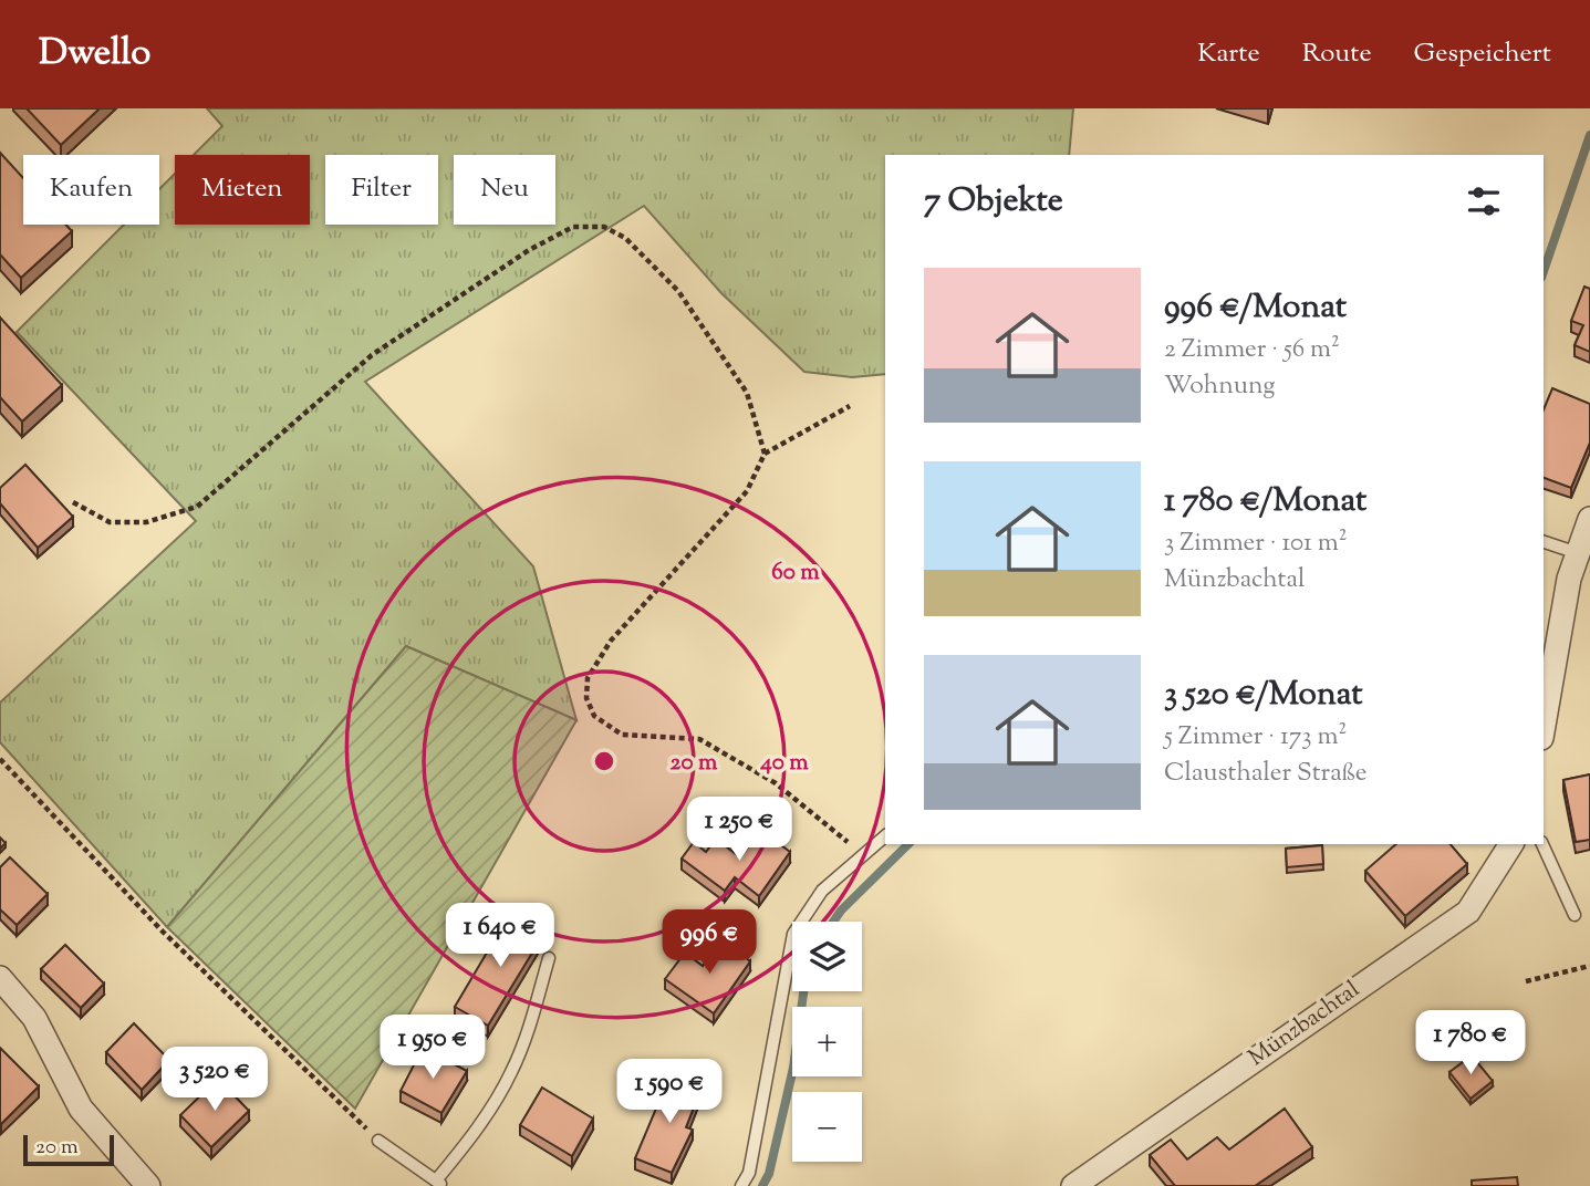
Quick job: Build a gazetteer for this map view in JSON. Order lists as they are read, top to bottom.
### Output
{
  "streets": {
    "street": ["Münzbachtal"]
  },
  "scale_bar": "20 m",
  "page": {
    "header": "Dwello",
    "nav": ["Karte", "Route", "Gespeichert"],
    "chip": [
      "Kaufen",
      "Mieten",
      "Filter",
      "Neu"
    ],
    "heading": "7 Objekte",
    "list": [
      {
        "name": "996 €/Monat",
        "note": "2 Zimmer · 56 m² · Wohnung"
      },
      {
        "name": "1 780 €/Monat",
        "note": "3 Zimmer · 101 m² · Münzbachtal"
      },
      {
        "name": "3 520 €/Monat",
        "note": "5 Zimmer · 173 m² · Clausthaler Straße"
      }
    ],
    "price": [
      "1 250 €",
      "1 640 €",
      "996 €",
      "1 780 €",
      "1 950 €",
      "3 520 €",
      "1 590 €"
    ],
    "map_buttons": ["+", "−"],
    "scale": "20 m"
  },
  "rings": ["60 m", "20 m", "40 m"]
}
